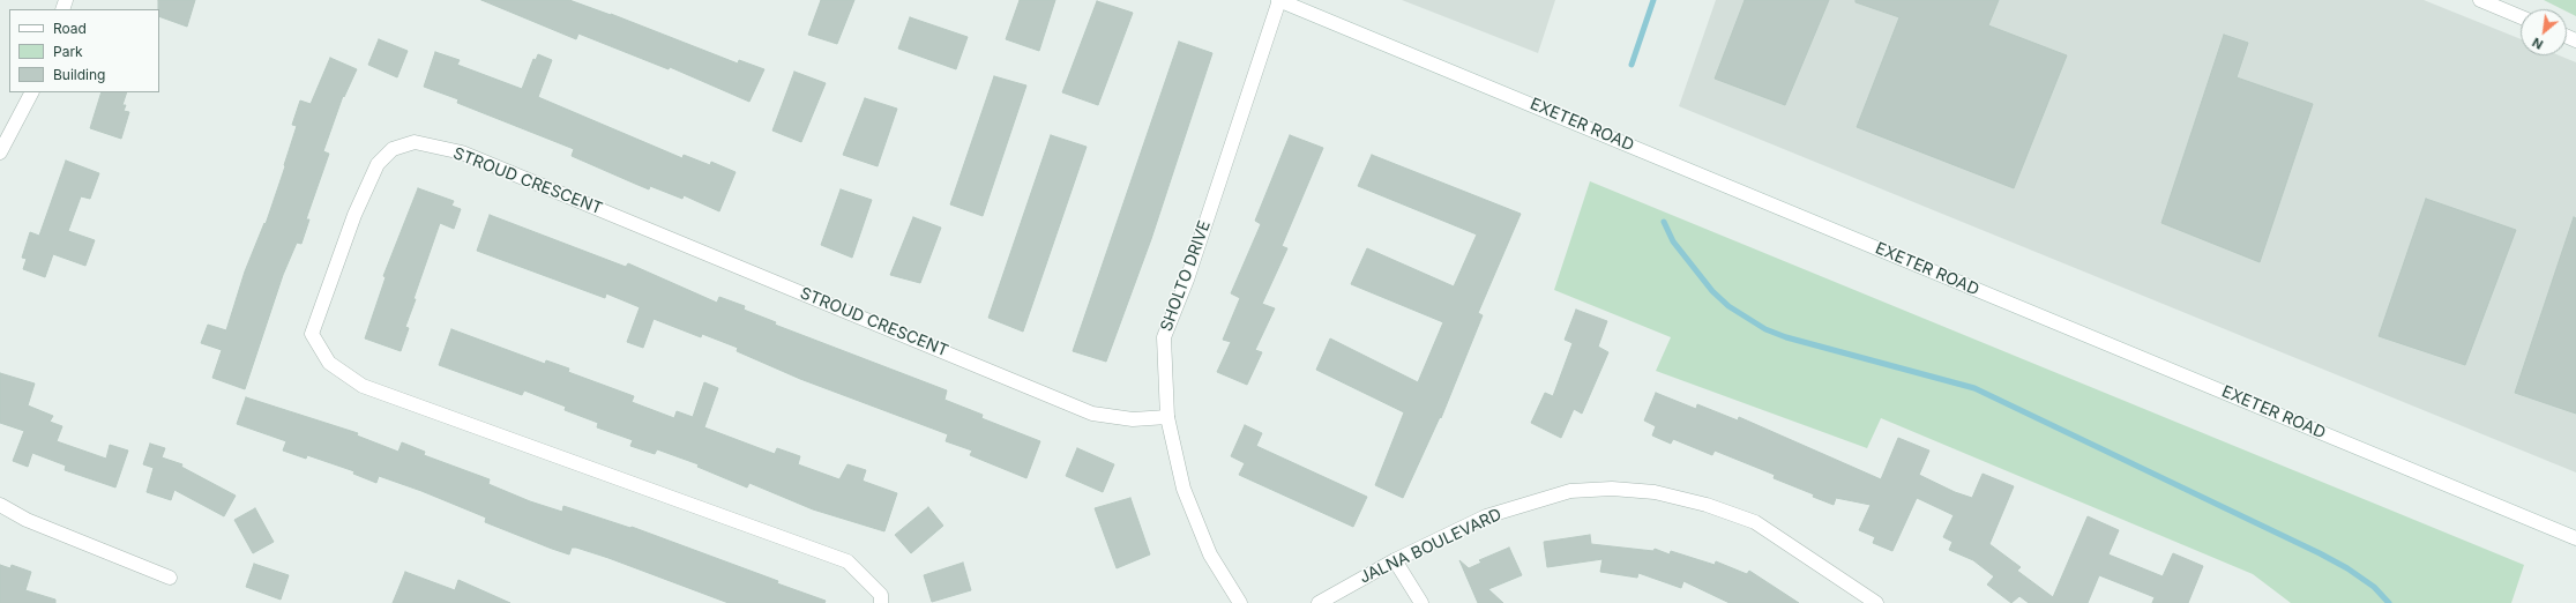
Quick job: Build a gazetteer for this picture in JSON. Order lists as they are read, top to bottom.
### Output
{
  "streets": {
    "street": [
      "EXETER ROAD",
      "STROUD CRESCENT",
      "SHOLTO DRIVE",
      "JALNA BOULEVARD"
    ]
  },
  "crossings": [
    ["EXETER ROAD", "SHOLTO DRIVE"],
    ["STROUD CRESCENT", "SHOLTO DRIVE"]
  ],
  "legend": ["Road", "Park", "Building"],
  "north": "bottom left"
}
